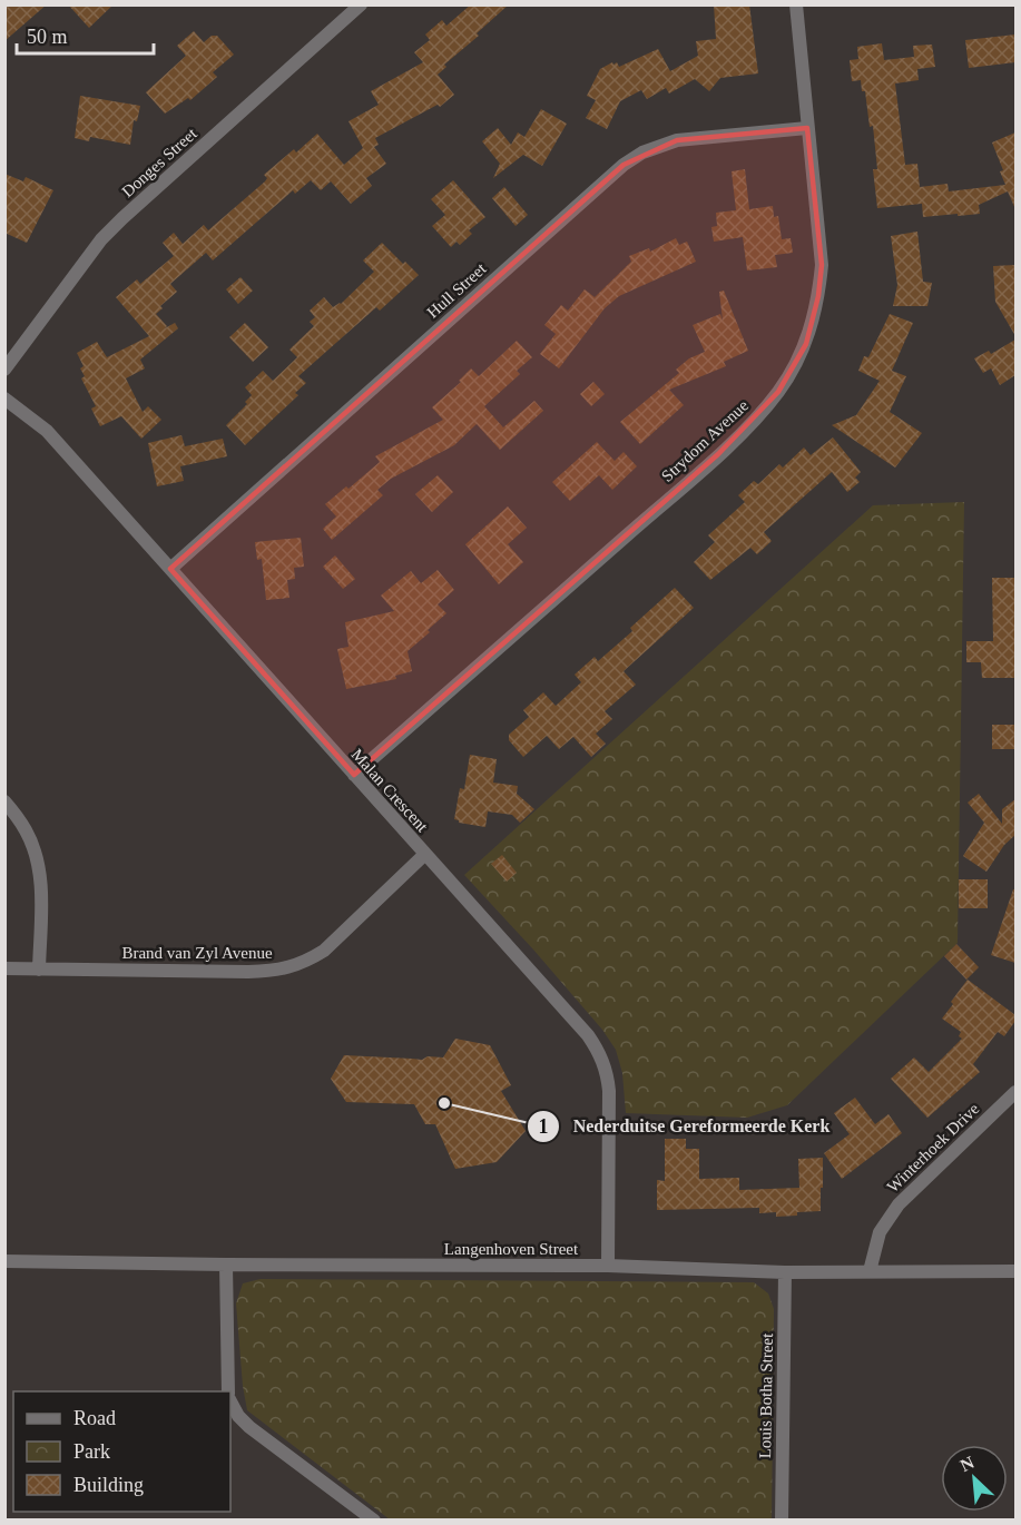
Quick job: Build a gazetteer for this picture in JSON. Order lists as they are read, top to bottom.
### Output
{
  "streets": {
    "street": [
      "Donges Street",
      "Hull Street",
      "Strydom Avenue",
      "Malan Crescent",
      "Brand van Zyl Avenue",
      "Winterhoek Drive",
      "Langenhoven Street",
      "Louis Botha Street"
    ]
  },
  "crossings": [
    ["Hull Street", "Strydom Avenue"],
    ["Hull Street", "Malan Crescent"],
    ["Strydom Avenue", "Malan Crescent"],
    ["Malan Crescent", "Brand van Zyl Avenue"],
    ["Malan Crescent", "Langenhoven Street"],
    ["Winterhoek Drive", "Langenhoven Street"],
    ["Langenhoven Street", "Louis Botha Street"]
  ],
  "places": ["Nederduitse Gereformeerde Kerk"],
  "legend": ["Road", "Park", "Building"],
  "scale_bar": "50 m",
  "north": "top left"
}
